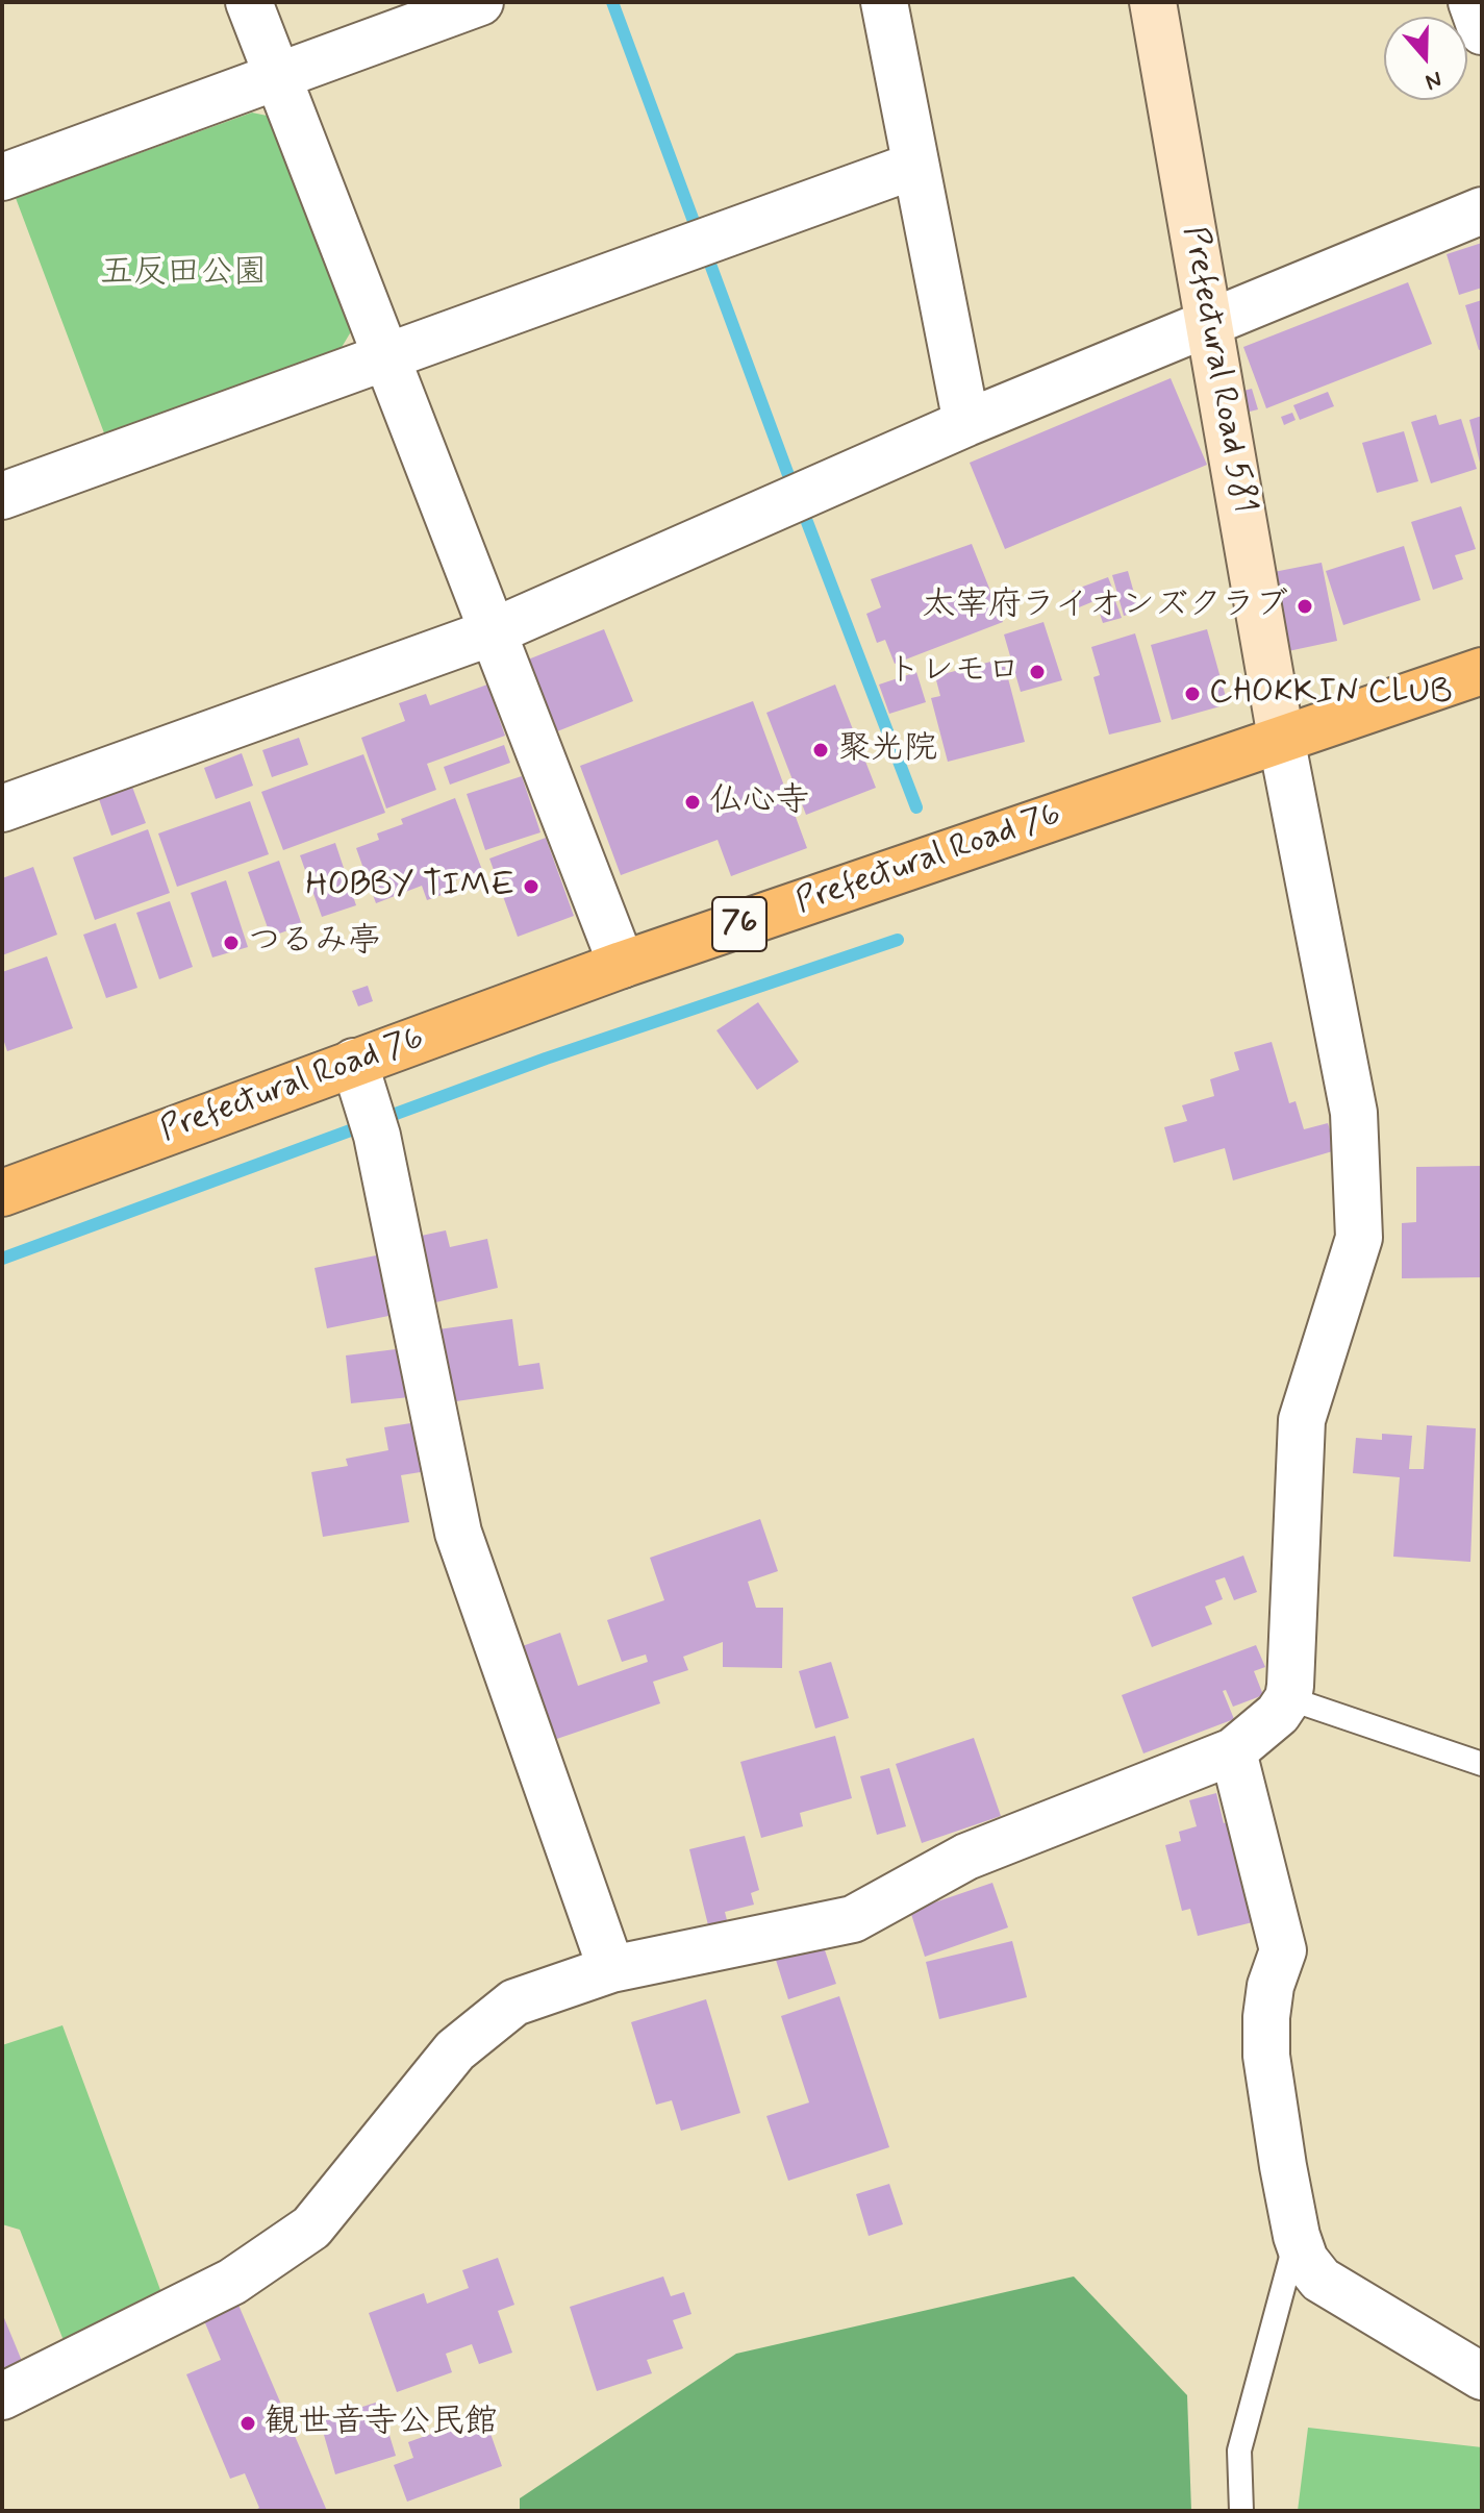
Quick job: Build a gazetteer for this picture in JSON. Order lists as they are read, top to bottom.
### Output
{
  "streets": {
    "main road": ["Prefectural Road 581", "Prefectural Road 76", "76"]
  },
  "crossings": [
    ["Prefectural Road 581", "Prefectural Road 76"]
  ],
  "parks": ["五反田公園"],
  "places": [
    "太宰府ライオンズクラブ",
    "トレモロ",
    "CHOKKIN CLUB",
    "聚光院",
    "仏心寺",
    "HOBBY TIME",
    "つるみ亭",
    "観世音寺公民館"
  ],
  "north": "bottom"
}
